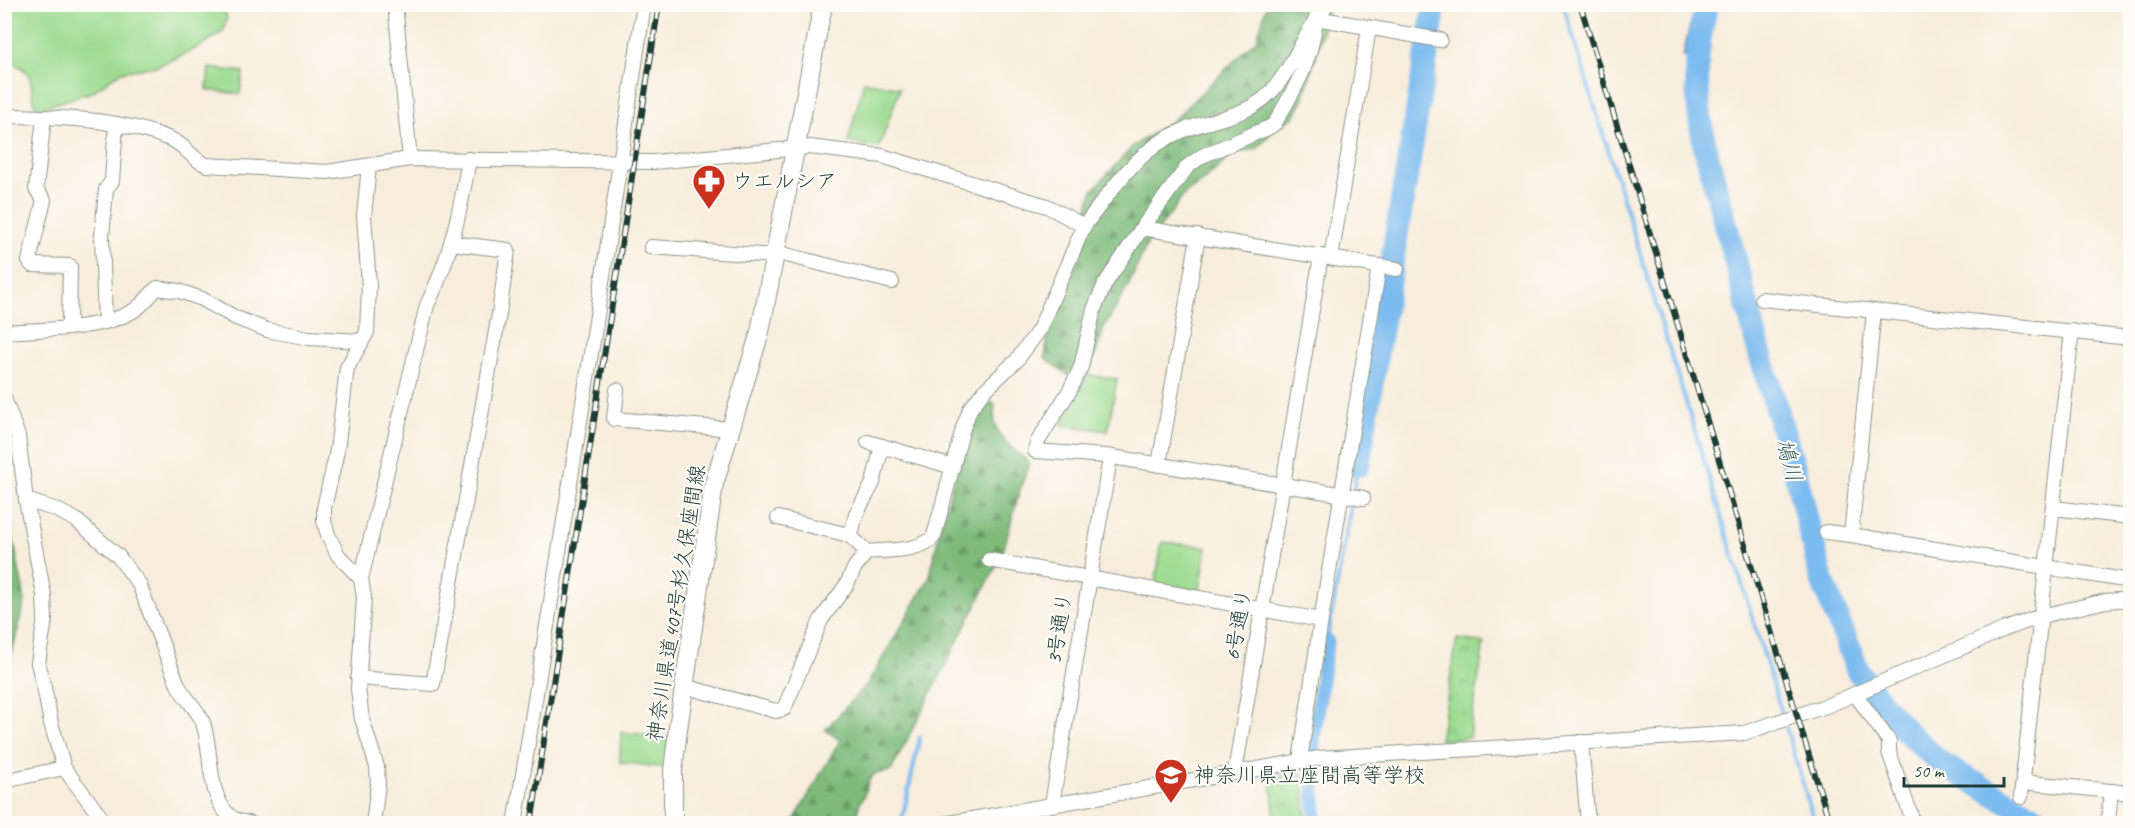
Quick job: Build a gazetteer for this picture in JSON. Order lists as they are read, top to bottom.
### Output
{
  "streets": {
    "main road": ["神奈川県道407号杉久保座間線"],
    "street": ["6号通り", "3号通り"]
  },
  "water": ["鳩川"],
  "places": {
    "pharmacy": ["ウエルシア"],
    "school or university": ["神奈川県立座間高等学校"]
  },
  "scale_bar": "50 m"
}
